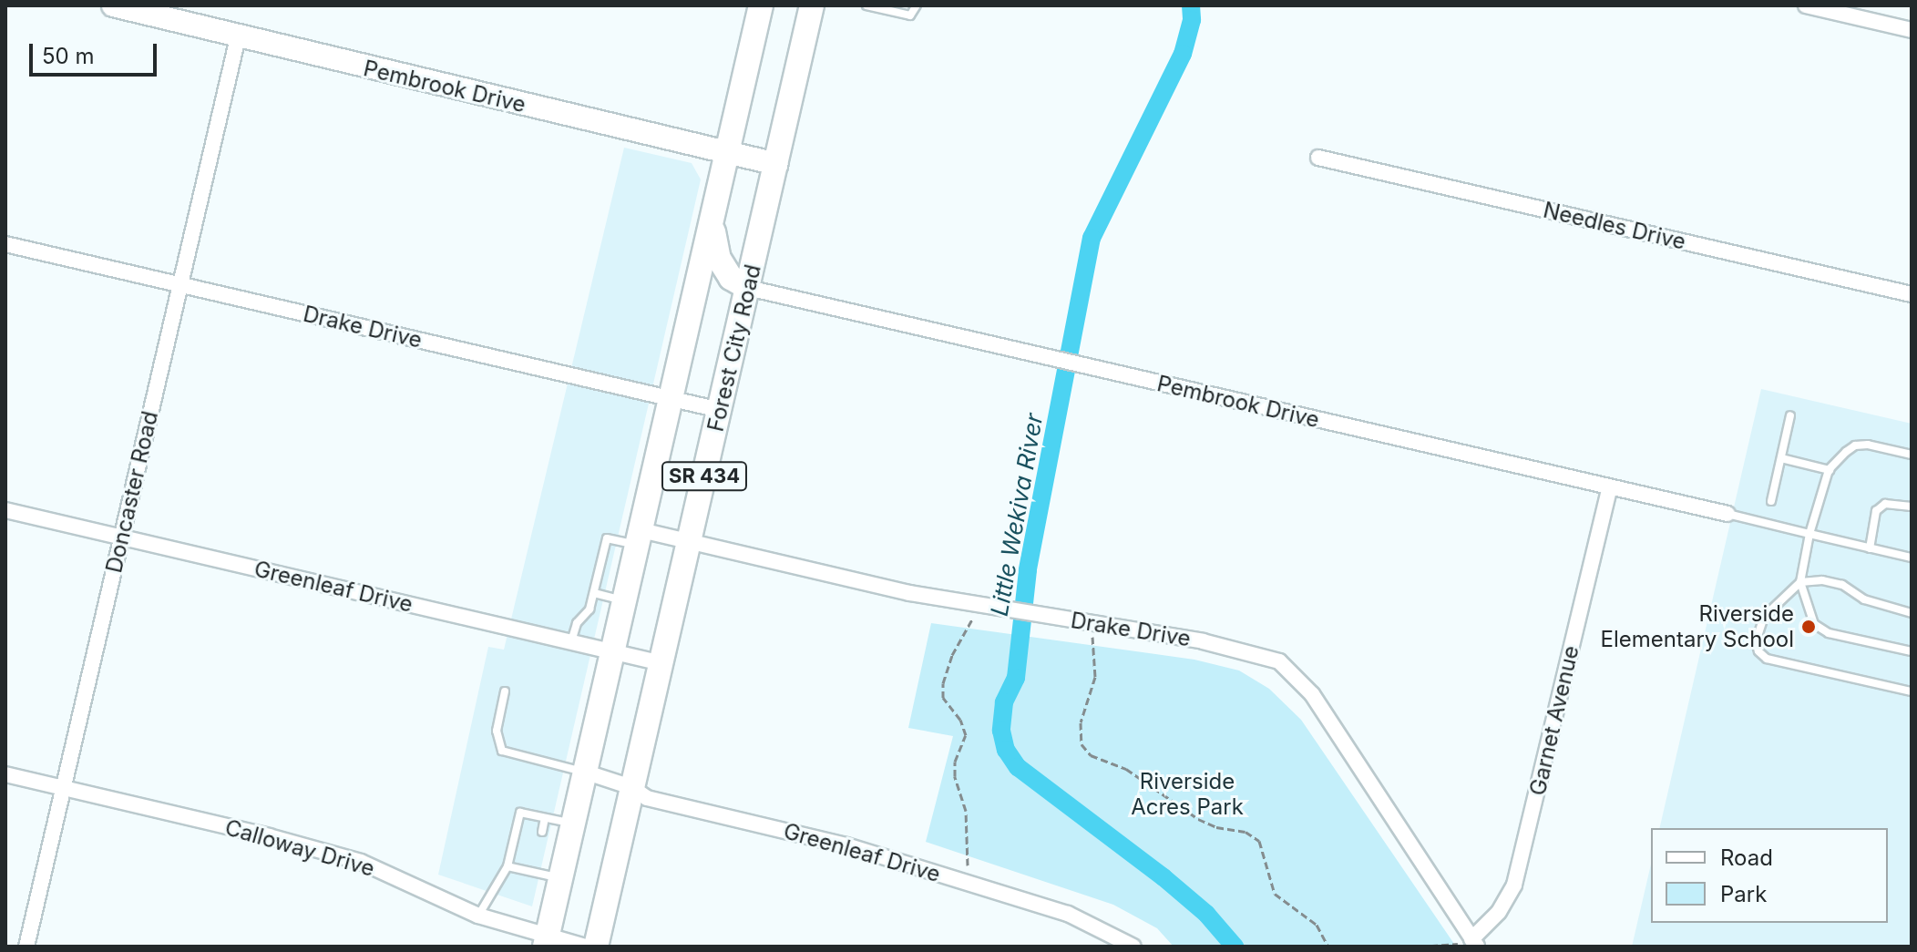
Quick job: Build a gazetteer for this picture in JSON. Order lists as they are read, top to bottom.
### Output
{
  "streets": {
    "main road": ["Forest City Road", "SR 434"],
    "street": [
      "Pembrook Drive",
      "Needles Drive",
      "Drake Drive",
      "Doncaster Road",
      "Greenleaf Drive",
      "Garnet Avenue",
      "Calloway Drive"
    ]
  },
  "crossings": [
    ["Pembrook Drive", "Forest City Road"],
    ["Pembrook Drive", "SR 434"],
    ["Pembrook Drive", "Doncaster Road"],
    ["Pembrook Drive", "Garnet Avenue"],
    ["Drake Drive", "Forest City Road"],
    ["Drake Drive", "SR 434"],
    ["Drake Drive", "Doncaster Road"],
    ["Drake Drive", "Garnet Avenue"],
    ["Forest City Road", "Greenleaf Drive"],
    ["SR 434", "Greenleaf Drive"],
    ["SR 434", "Calloway Drive"],
    ["Doncaster Road", "Greenleaf Drive"],
    ["Doncaster Road", "Calloway Drive"]
  ],
  "water": ["Little Wekiva River"],
  "parks": ["Riverside Acres Park"],
  "places": ["Riverside Elementary School"],
  "legend": ["Road", "Park"],
  "scale_bar": "50 m"
}
